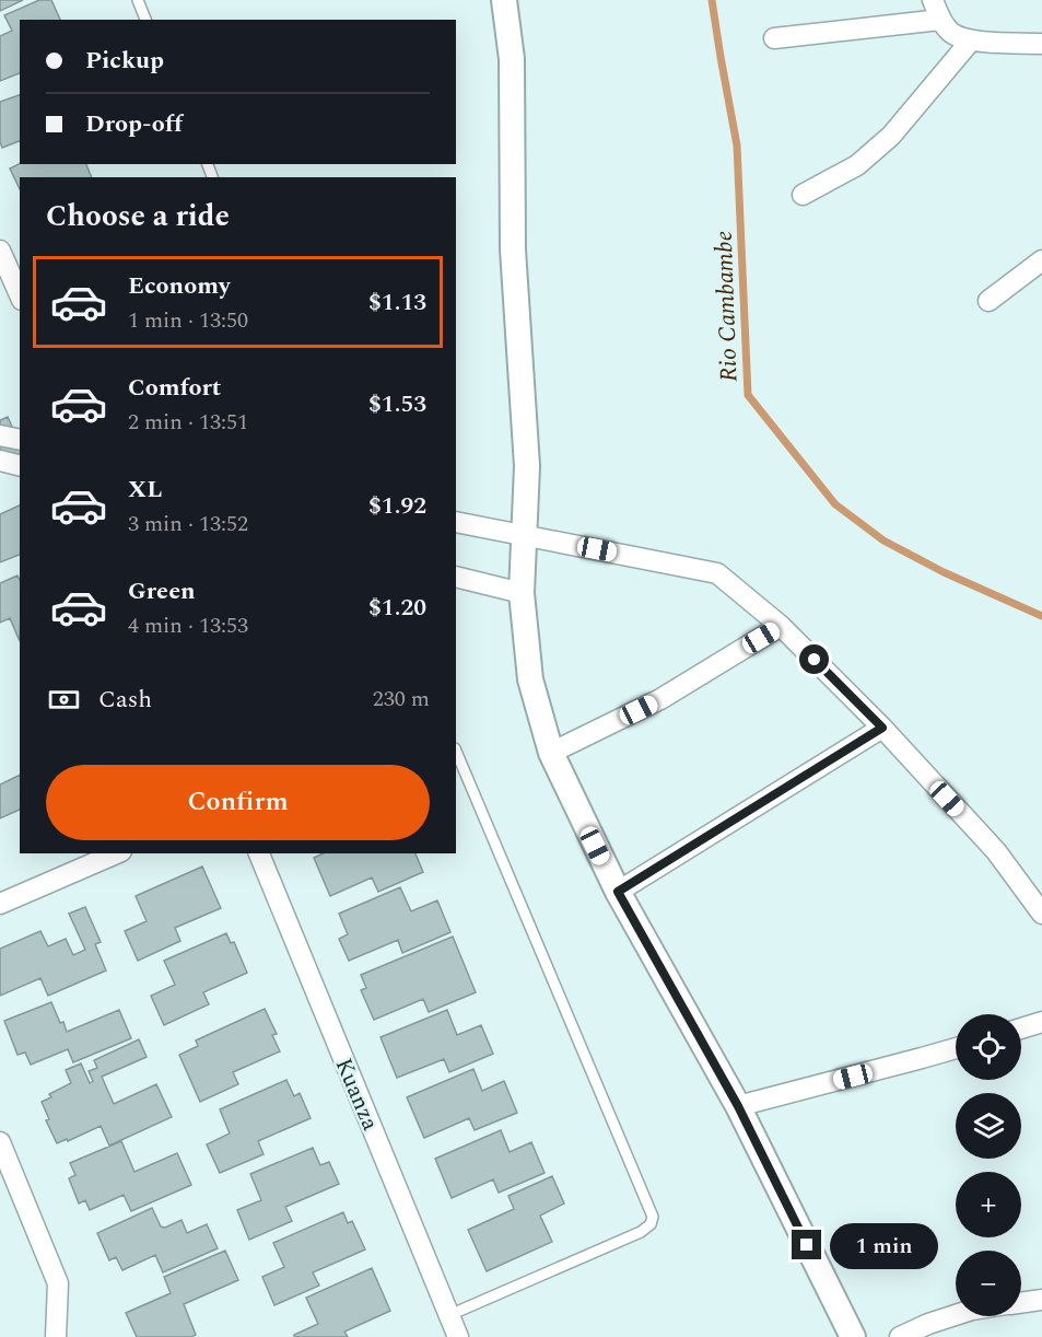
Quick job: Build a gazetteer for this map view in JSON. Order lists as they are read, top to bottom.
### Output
{
  "streets": {
    "street": ["Kuanza"]
  },
  "water": ["Rio Cambambe"],
  "page": {
    "banner": ["Pickup", "Drop-off"],
    "heading": "Choose a ride",
    "list": [
      {
        "name": "Economy",
        "note": "1 min · 13:50",
        "value": "$1.13"
      },
      {
        "name": "Comfort",
        "note": "2 min · 13:51",
        "value": "$1.53"
      },
      {
        "name": "XL",
        "note": "3 min · 13:52",
        "value": "$1.92"
      },
      {
        "name": "Green",
        "note": "4 min · 13:53",
        "value": "$1.20"
      }
    ],
    "pay": ["Cash", "230 m"],
    "buttons": "Confirm",
    "map_buttons": ["+", "−"],
    "bubble": "1 min"
  }
}
